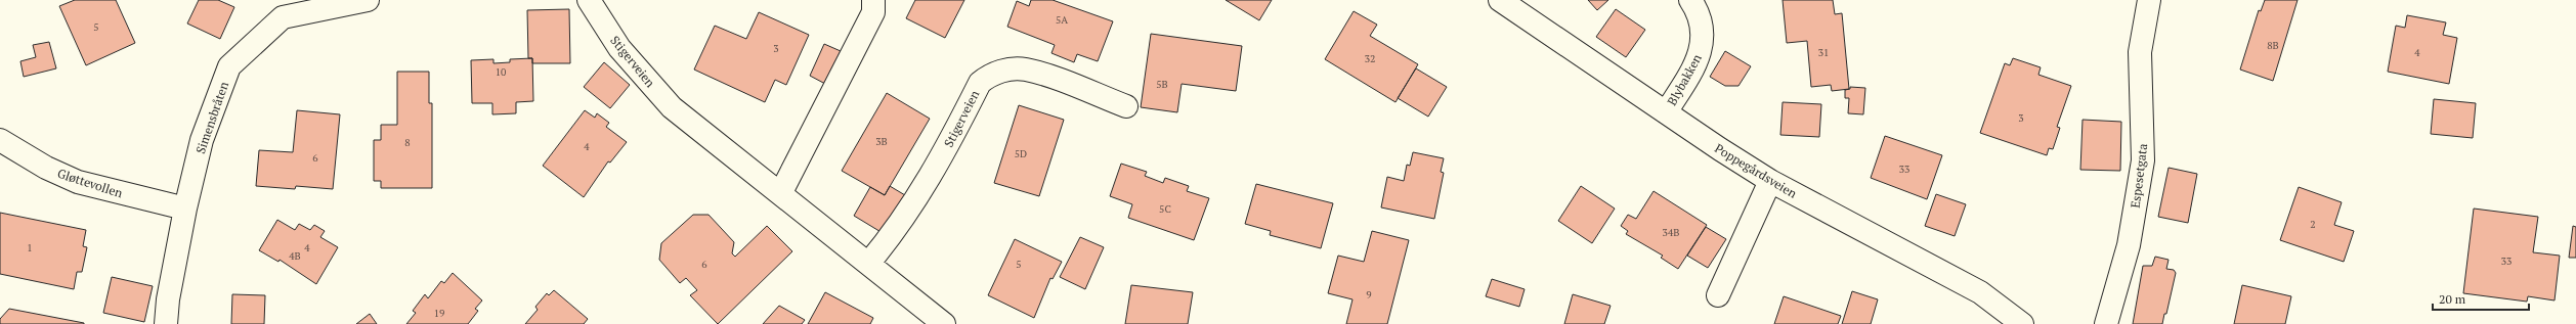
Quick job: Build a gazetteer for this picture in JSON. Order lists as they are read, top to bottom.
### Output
{
  "streets": {
    "street": [
      "Stigerveien",
      "Blybakken",
      "Simensbråten",
      "Poppegårdsveien",
      "Espesetgata",
      "Gløttevollen"
    ]
  },
  "crossings": [
    ["Blybakken", "Poppegårdsveien"],
    ["Simensbråten", "Gløttevollen"]
  ],
  "house_numbers": [
    "5A",
    "5",
    "8B",
    "3",
    "31",
    "4",
    "32",
    "10",
    "5B",
    "3",
    "3B",
    "8",
    "4",
    "5D",
    "6",
    "33",
    "5C",
    "2",
    "34B",
    "1",
    "4",
    "4B",
    "33",
    "6",
    "5",
    "9",
    "19"
  ],
  "scale_bar": "20 m"
}
